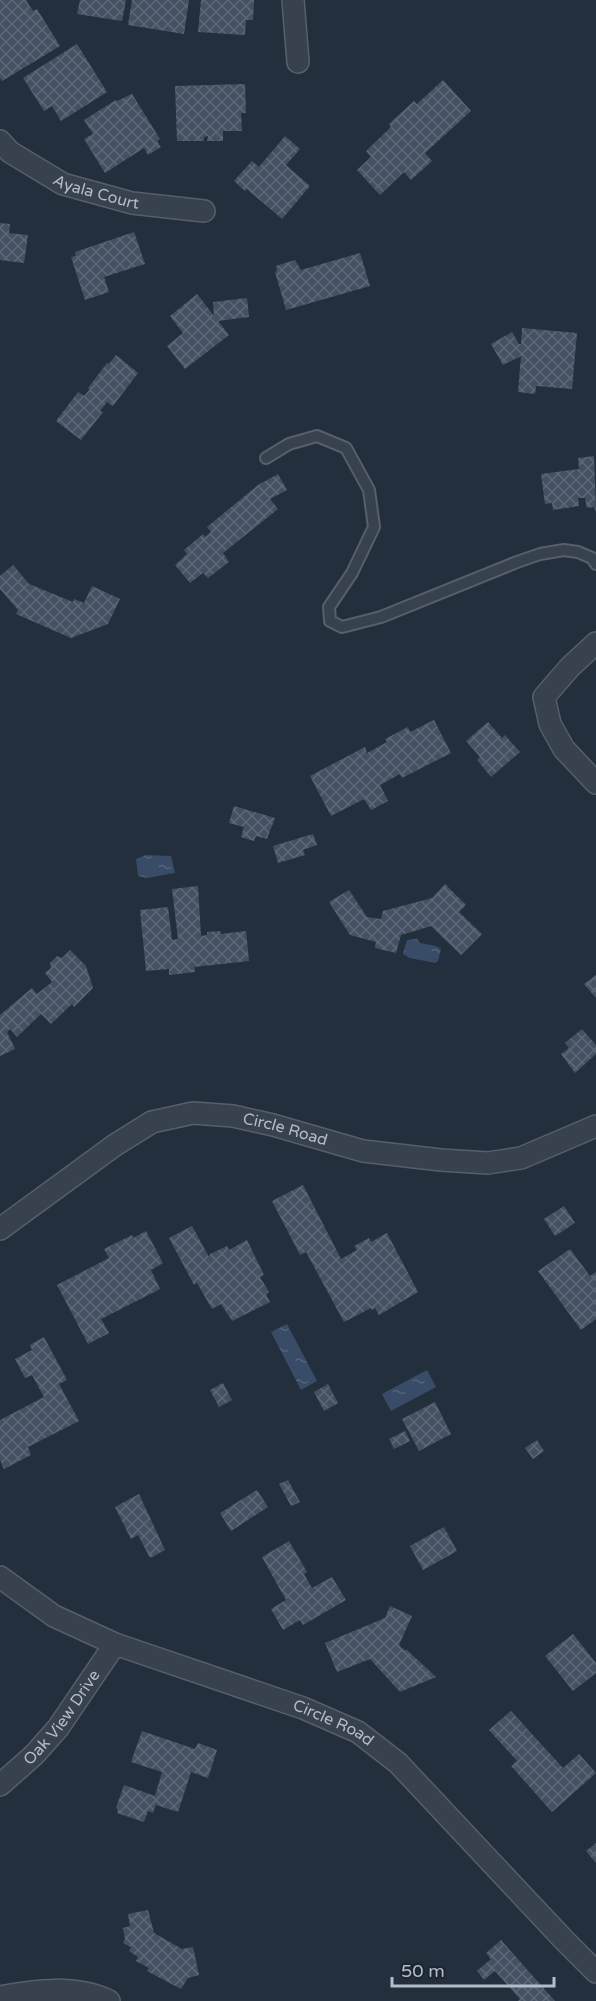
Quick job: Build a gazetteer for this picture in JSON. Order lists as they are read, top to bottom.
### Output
{
  "streets": {
    "street": ["Ayala Court", "Circle Road", "Oak View Drive"]
  },
  "crossings": [
    ["Circle Road", "Oak View Drive"]
  ],
  "scale_bar": "50 m"
}
